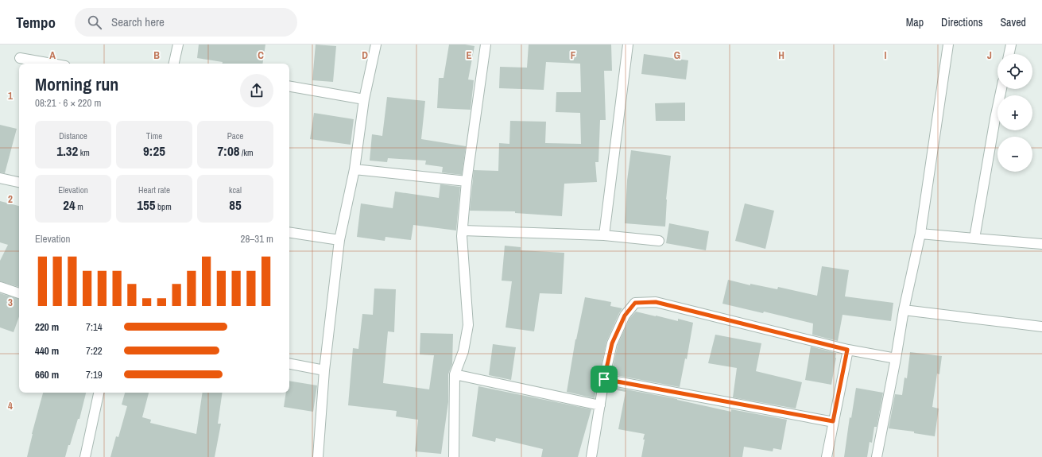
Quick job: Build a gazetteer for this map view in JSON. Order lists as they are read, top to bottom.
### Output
{
  "page": {
    "header": "Tempo",
    "search": "Search here",
    "nav": ["Map", "Directions", "Saved"],
    "map_buttons": ["+", "−"],
    "heading": ["Morning run", "08:21 · 6 × 220 m"],
    "stats": [
      ["Distance", "1.32 km"],
      ["Time", "9:25"],
      ["Pace", "7:08 /km"],
      ["Elevation", "24 m"],
      ["Heart rate", "155 bpm"],
      ["kcal", "85"]
    ],
    "chart": ["Elevation", "28–31 m"],
    "list": [
      {
        "name": "220 m",
        "note": "7:14"
      },
      {
        "name": "440 m",
        "note": "7:22"
      },
      {
        "name": "660 m",
        "note": "7:19"
      }
    ]
  },
  "grid": {
    "columns": [
      "A",
      "B",
      "C",
      "D",
      "E",
      "F",
      "G",
      "H",
      "I",
      "J"
    ],
    "rows": [
      "1",
      "2",
      "3",
      "4"
    ]
  }
}
